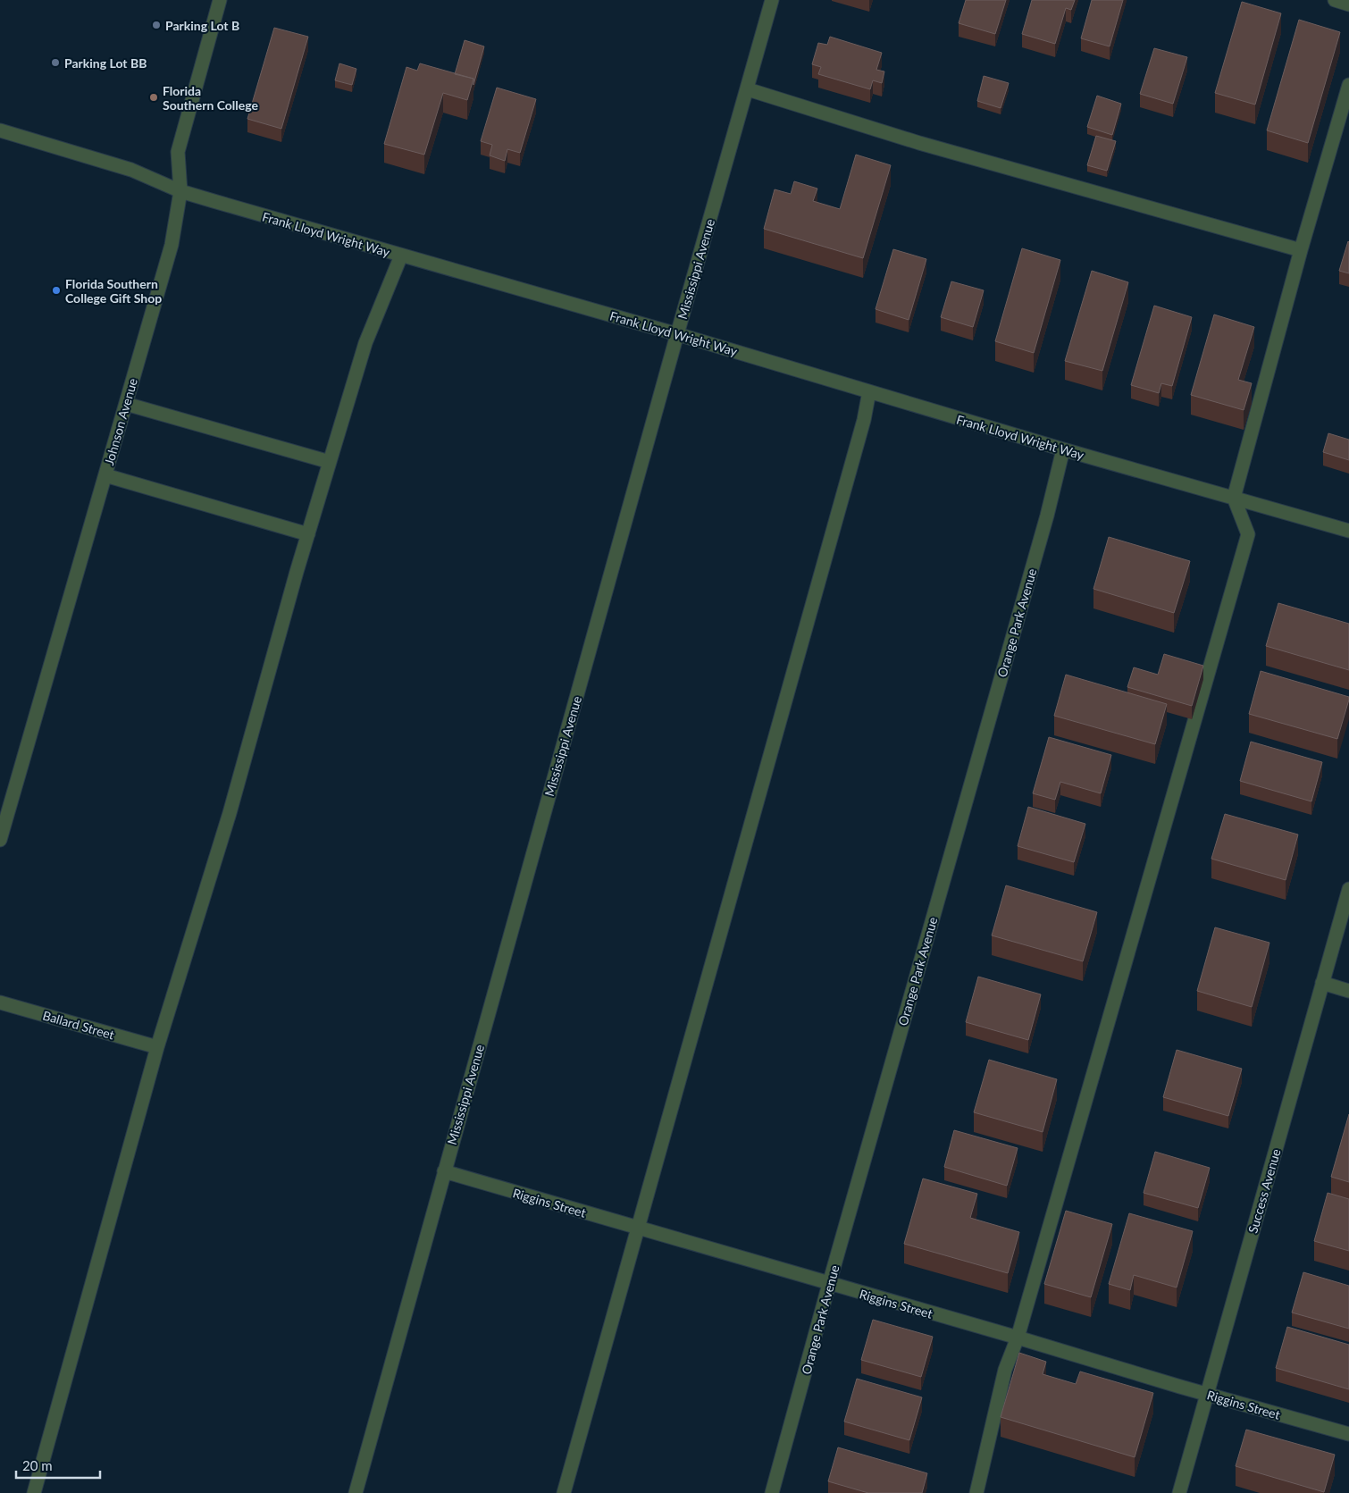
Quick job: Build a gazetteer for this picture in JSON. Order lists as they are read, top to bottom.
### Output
{
  "streets": {
    "street": [
      "Frank Lloyd Wright Way",
      "Mississippi Avenue",
      "Johnson Avenue",
      "Orange Park Avenue",
      "Ballard Street",
      "Success Avenue",
      "Riggins Street"
    ]
  },
  "crossings": [
    ["Frank Lloyd Wright Way", "Mississippi Avenue"],
    ["Frank Lloyd Wright Way", "Johnson Avenue"],
    ["Frank Lloyd Wright Way", "Orange Park Avenue"],
    ["Mississippi Avenue", "Riggins Street"],
    ["Orange Park Avenue", "Riggins Street"],
    ["Success Avenue", "Riggins Street"]
  ],
  "places": [
    "Parking Lot B",
    "Parking Lot BB",
    "Florida Southern College",
    "Florida Southern College Gift Shop"
  ],
  "scale_bar": "20 m"
}
